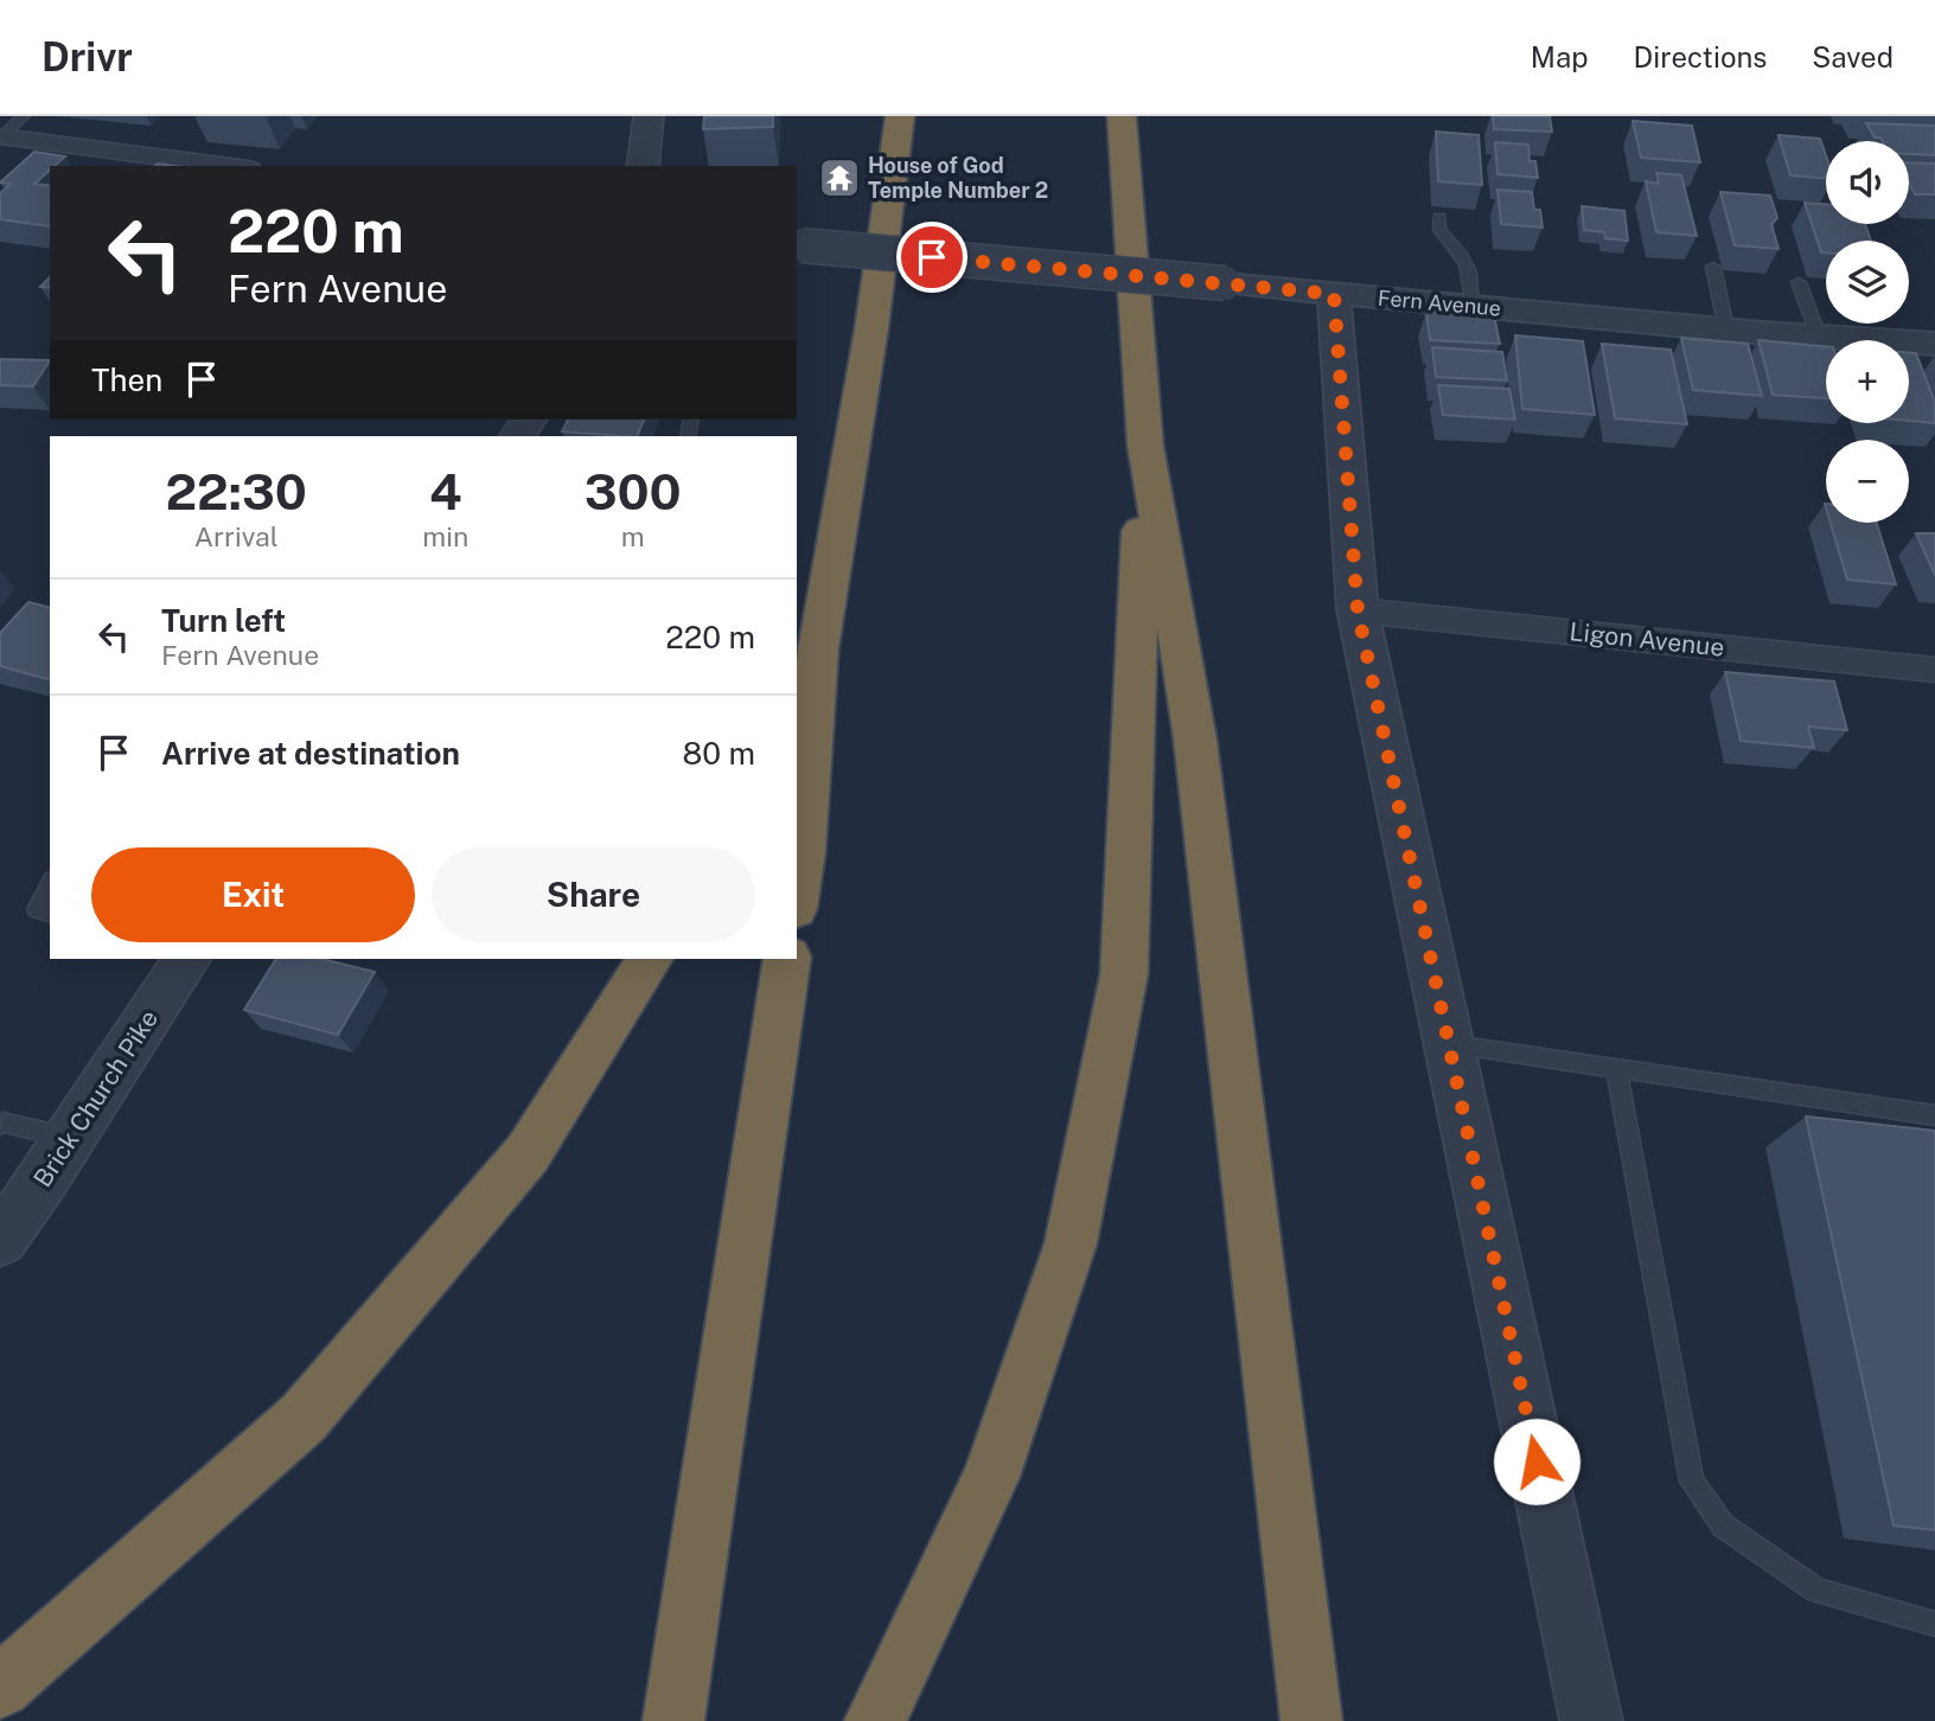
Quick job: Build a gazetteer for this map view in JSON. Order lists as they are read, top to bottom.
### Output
{
  "streets": {
    "street": ["Fern Avenue", "Ligon Avenue", "Brick Church Pike"]
  },
  "places": {
    "temple": ["House of God Temple Number 2"]
  },
  "page": {
    "header": "Drivr",
    "nav": ["Map", "Directions", "Saved"],
    "map_buttons": ["+", "−"],
    "turn": ["220 m", "Fern Avenue"],
    "then": "Then",
    "eta": [
      "22:30",
      "Arrival",
      "4",
      "min",
      "300",
      "m"
    ],
    "list": [
      {
        "name": "Turn left",
        "note": "Fern Avenue",
        "value": "220 m"
      },
      {
        "name": "Arrive at destination",
        "value": "80 m"
      }
    ],
    "buttons": ["Exit", "Share"]
  }
}
